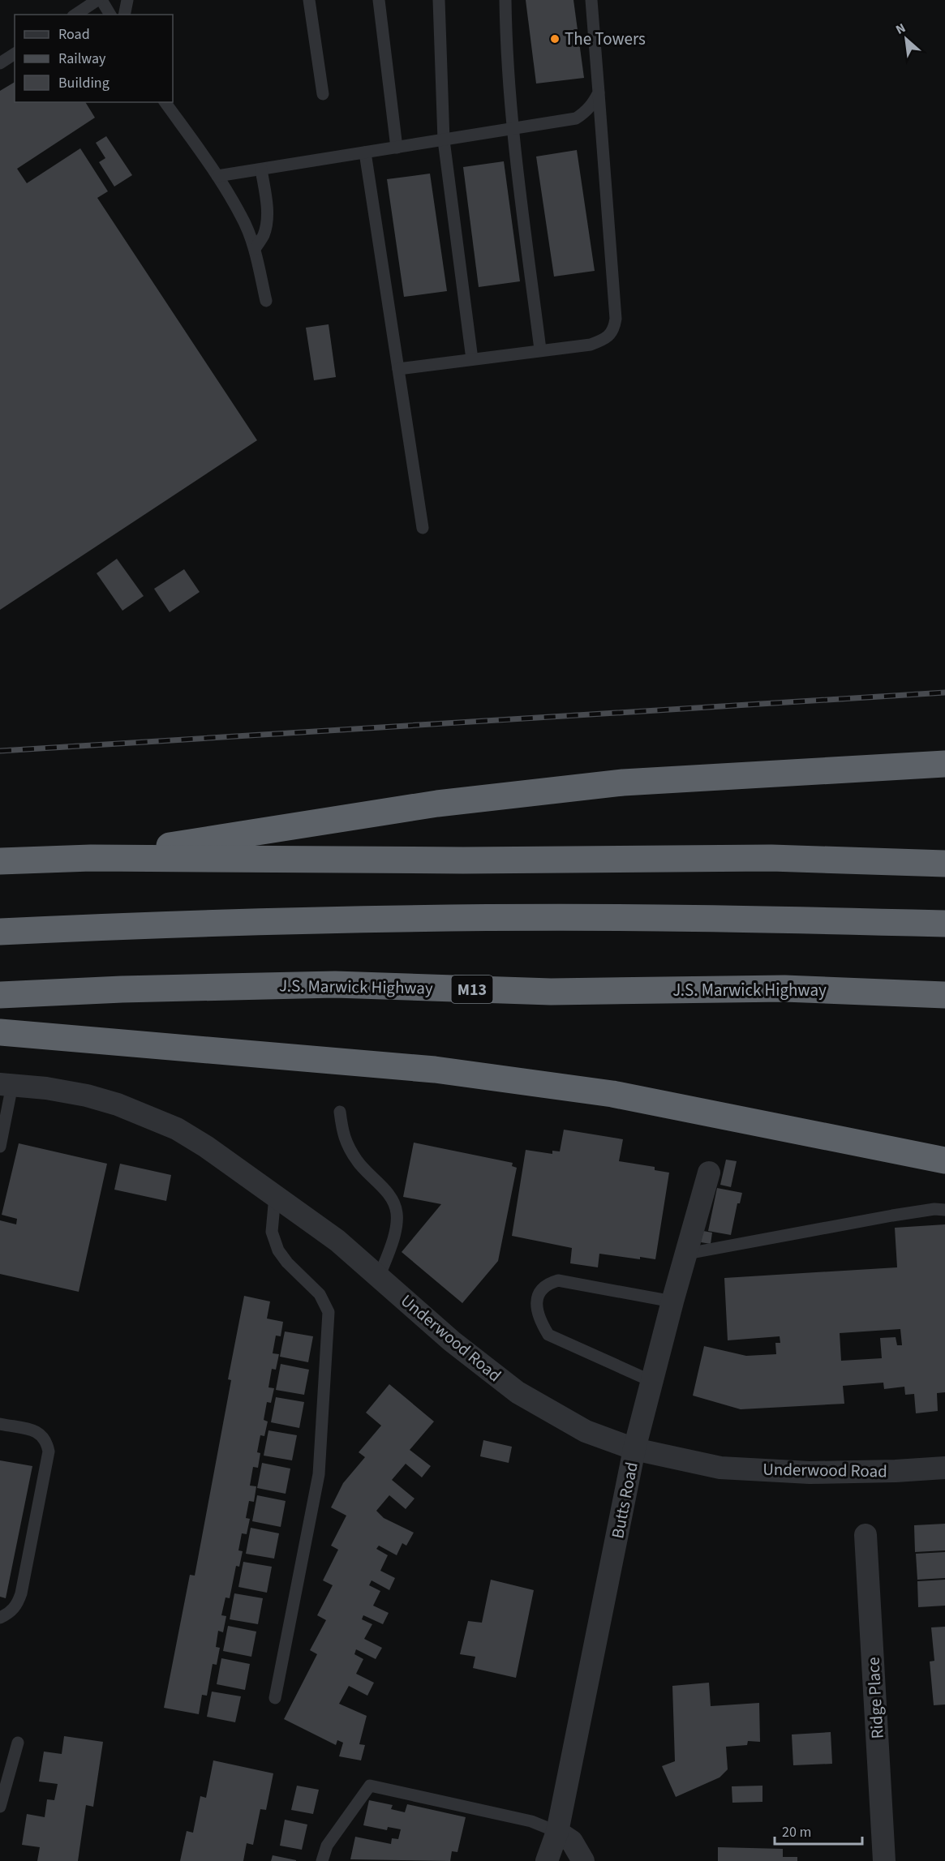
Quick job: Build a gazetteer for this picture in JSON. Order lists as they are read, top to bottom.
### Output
{
  "streets": {
    "highway": ["J.S. Marwick Highway", "M13"],
    "street": ["Underwood Road", "Butts Road", "Ridge Place"]
  },
  "crossings": [
    ["Underwood Road", "Butts Road"]
  ],
  "places": ["The Towers"],
  "legend": ["Road", "Railway", "Building"],
  "scale_bar": "20 m",
  "north": "top left"
}
